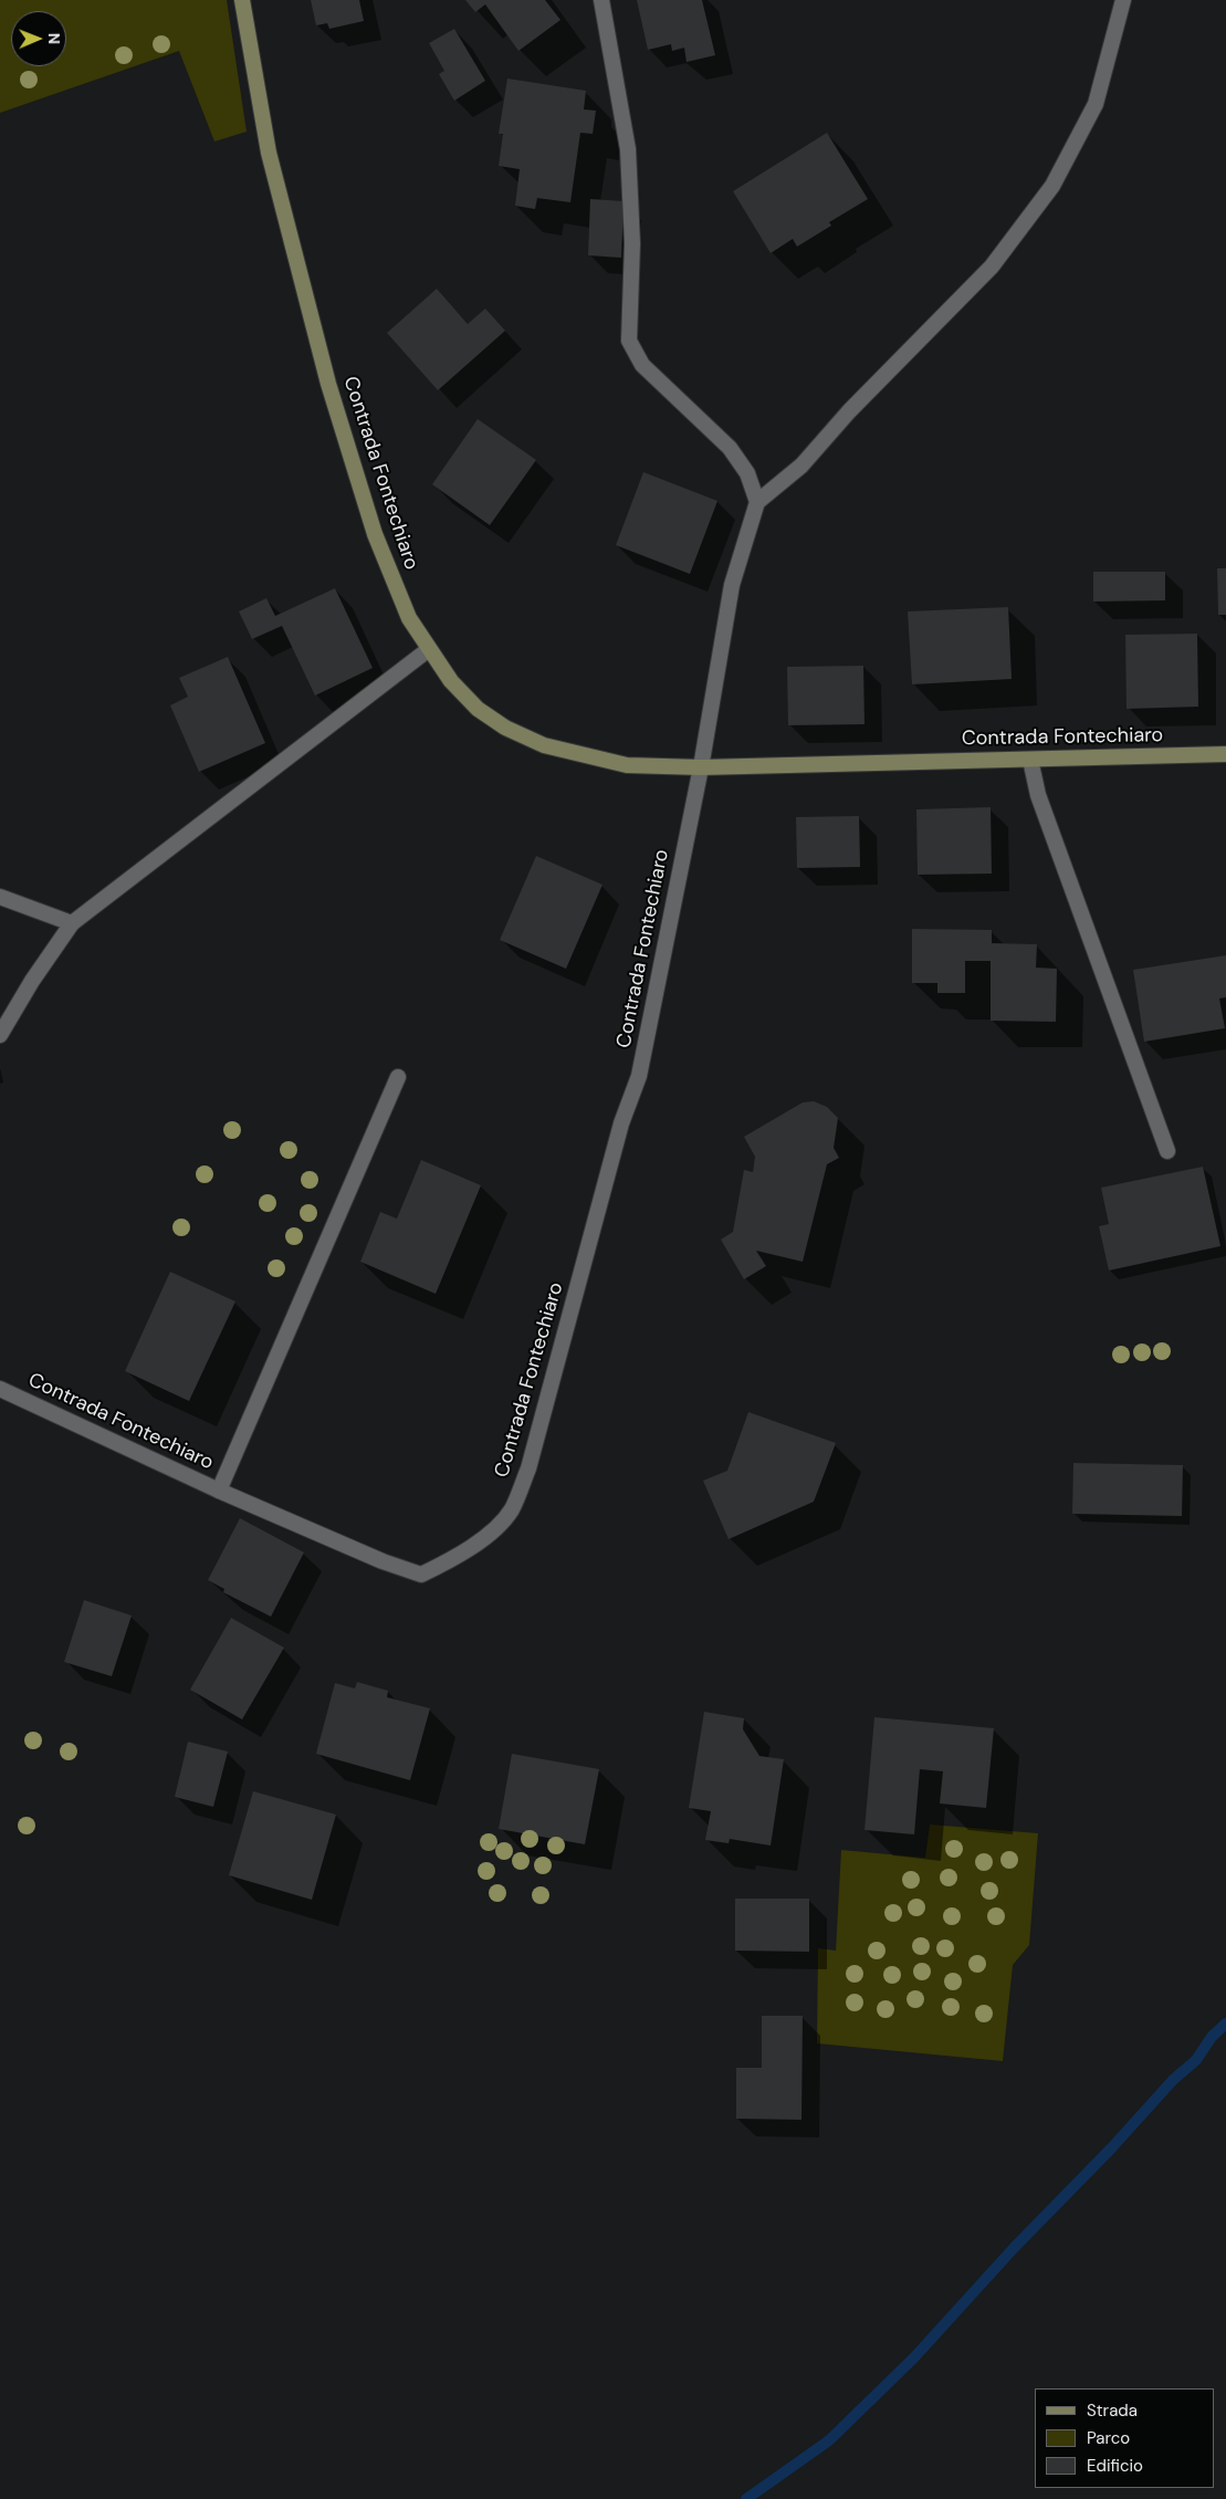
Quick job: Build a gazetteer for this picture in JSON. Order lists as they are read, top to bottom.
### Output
{
  "streets": {
    "main road": ["Contrada Fontechiaro"]
  },
  "legend": ["Strada", "Parco", "Edificio"],
  "north": "right"
}
